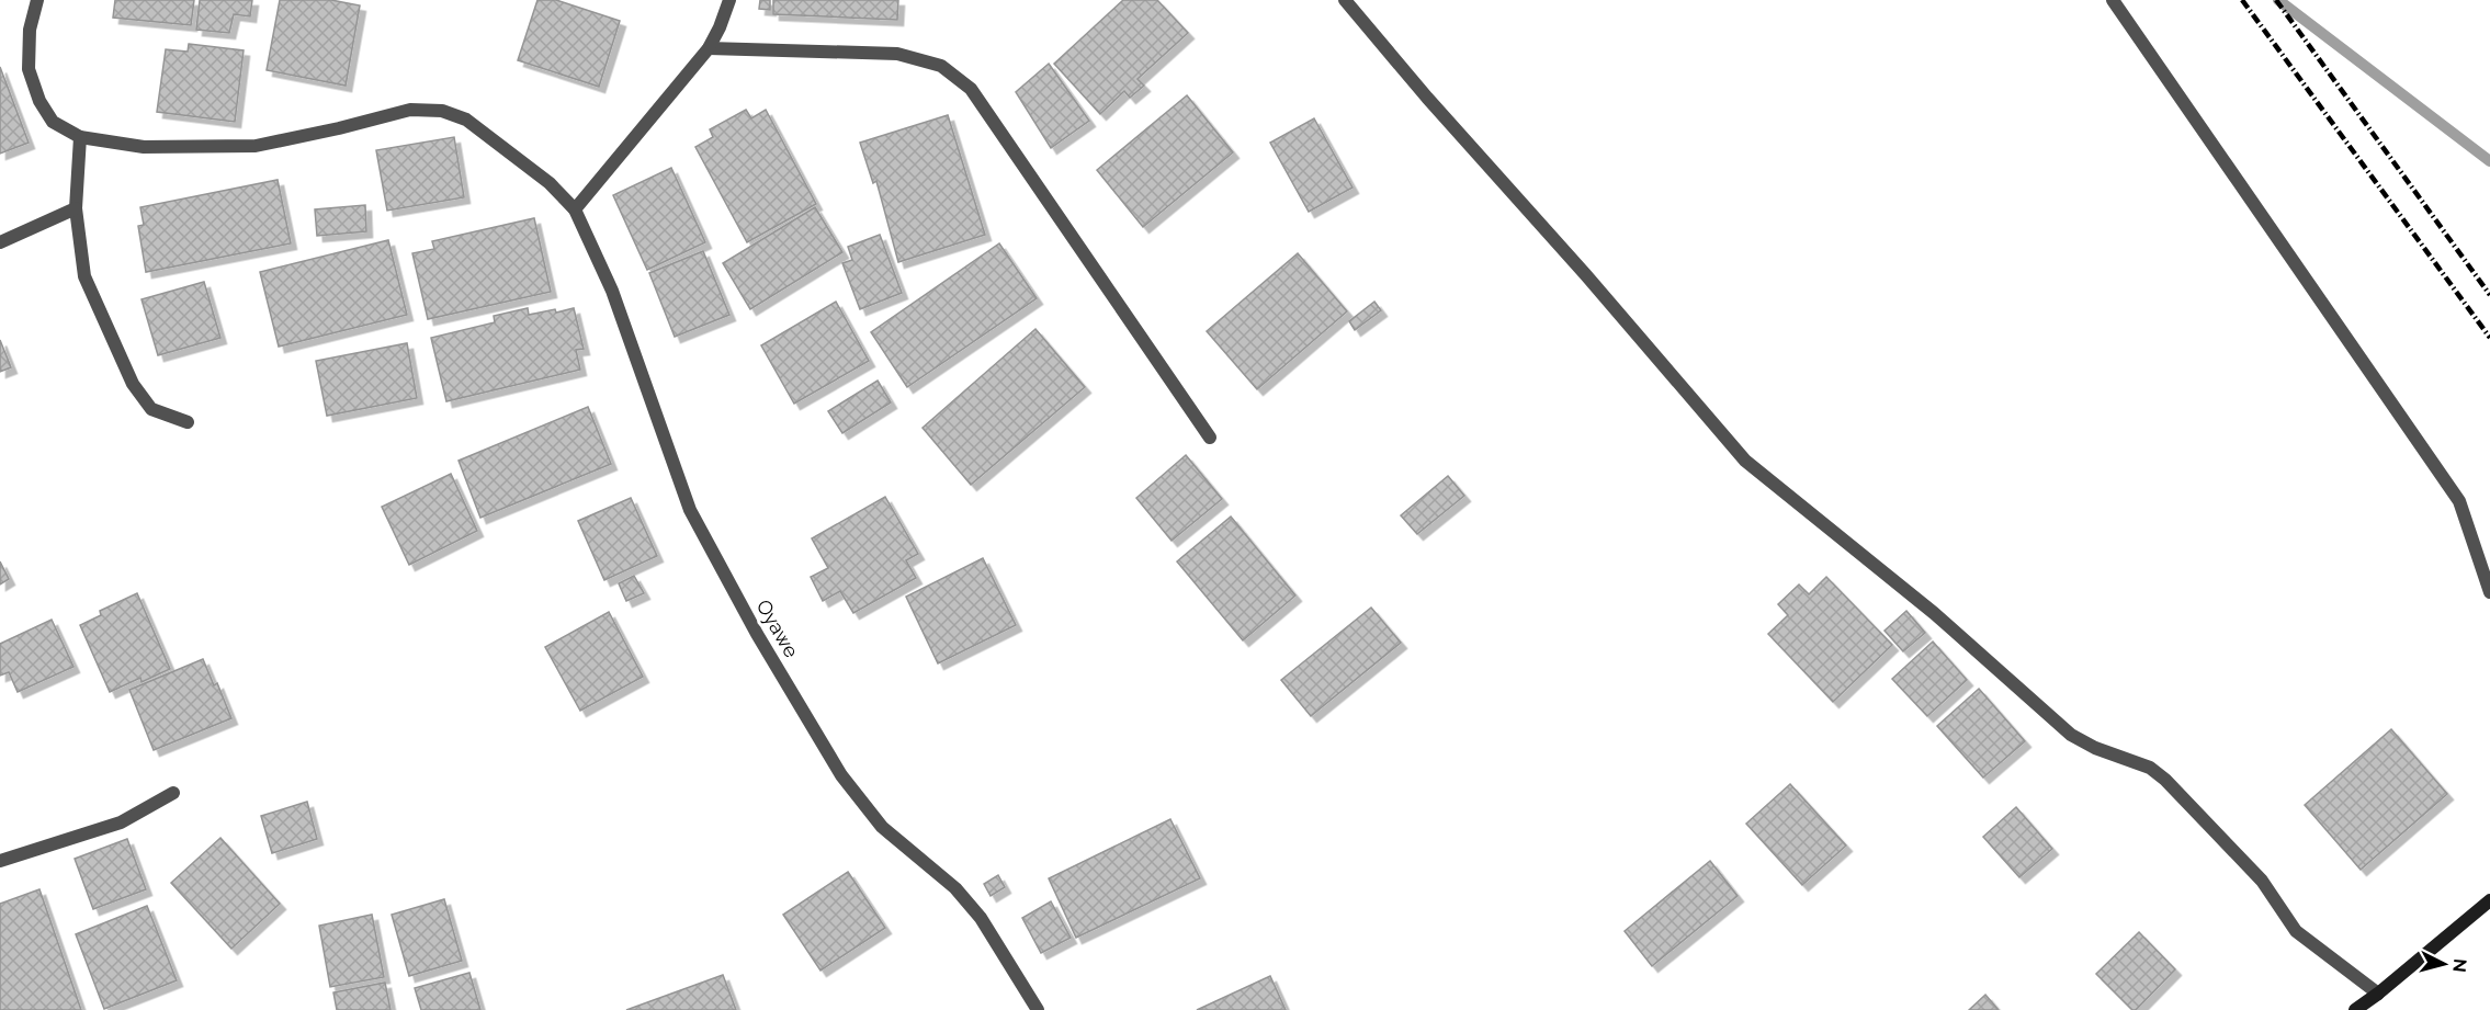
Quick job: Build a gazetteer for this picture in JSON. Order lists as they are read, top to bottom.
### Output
{
  "streets": {
    "street": ["Oyawe"]
  },
  "north": "right"
}
